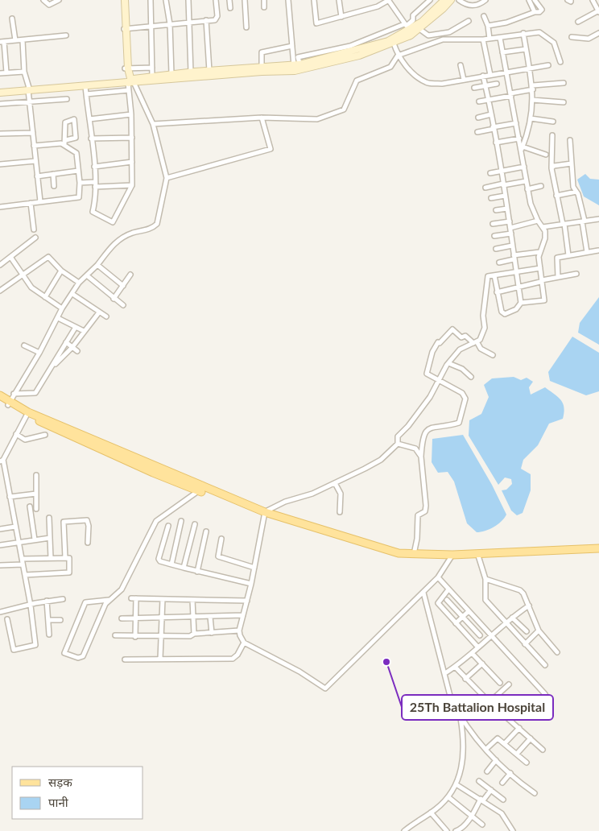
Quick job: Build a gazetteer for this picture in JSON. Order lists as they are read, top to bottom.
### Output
{
  "places": ["25Th Battalion Hospital"],
  "legend": ["सड़क", "पानी"]
}
